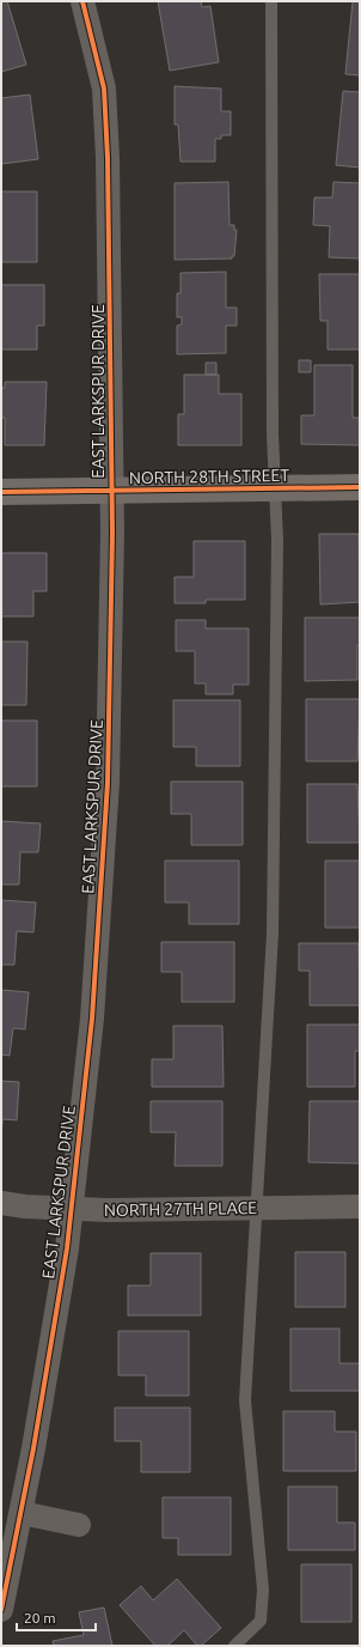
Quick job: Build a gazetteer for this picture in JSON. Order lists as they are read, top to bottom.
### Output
{
  "streets": {
    "street": ["EAST LARKSPUR DRIVE", "NORTH 28TH STREET", "NORTH 27TH PLACE"]
  },
  "crossings": [
    ["EAST LARKSPUR DRIVE", "NORTH 28TH STREET"],
    ["EAST LARKSPUR DRIVE", "NORTH 27TH PLACE"]
  ],
  "scale_bar": "20 m"
}
